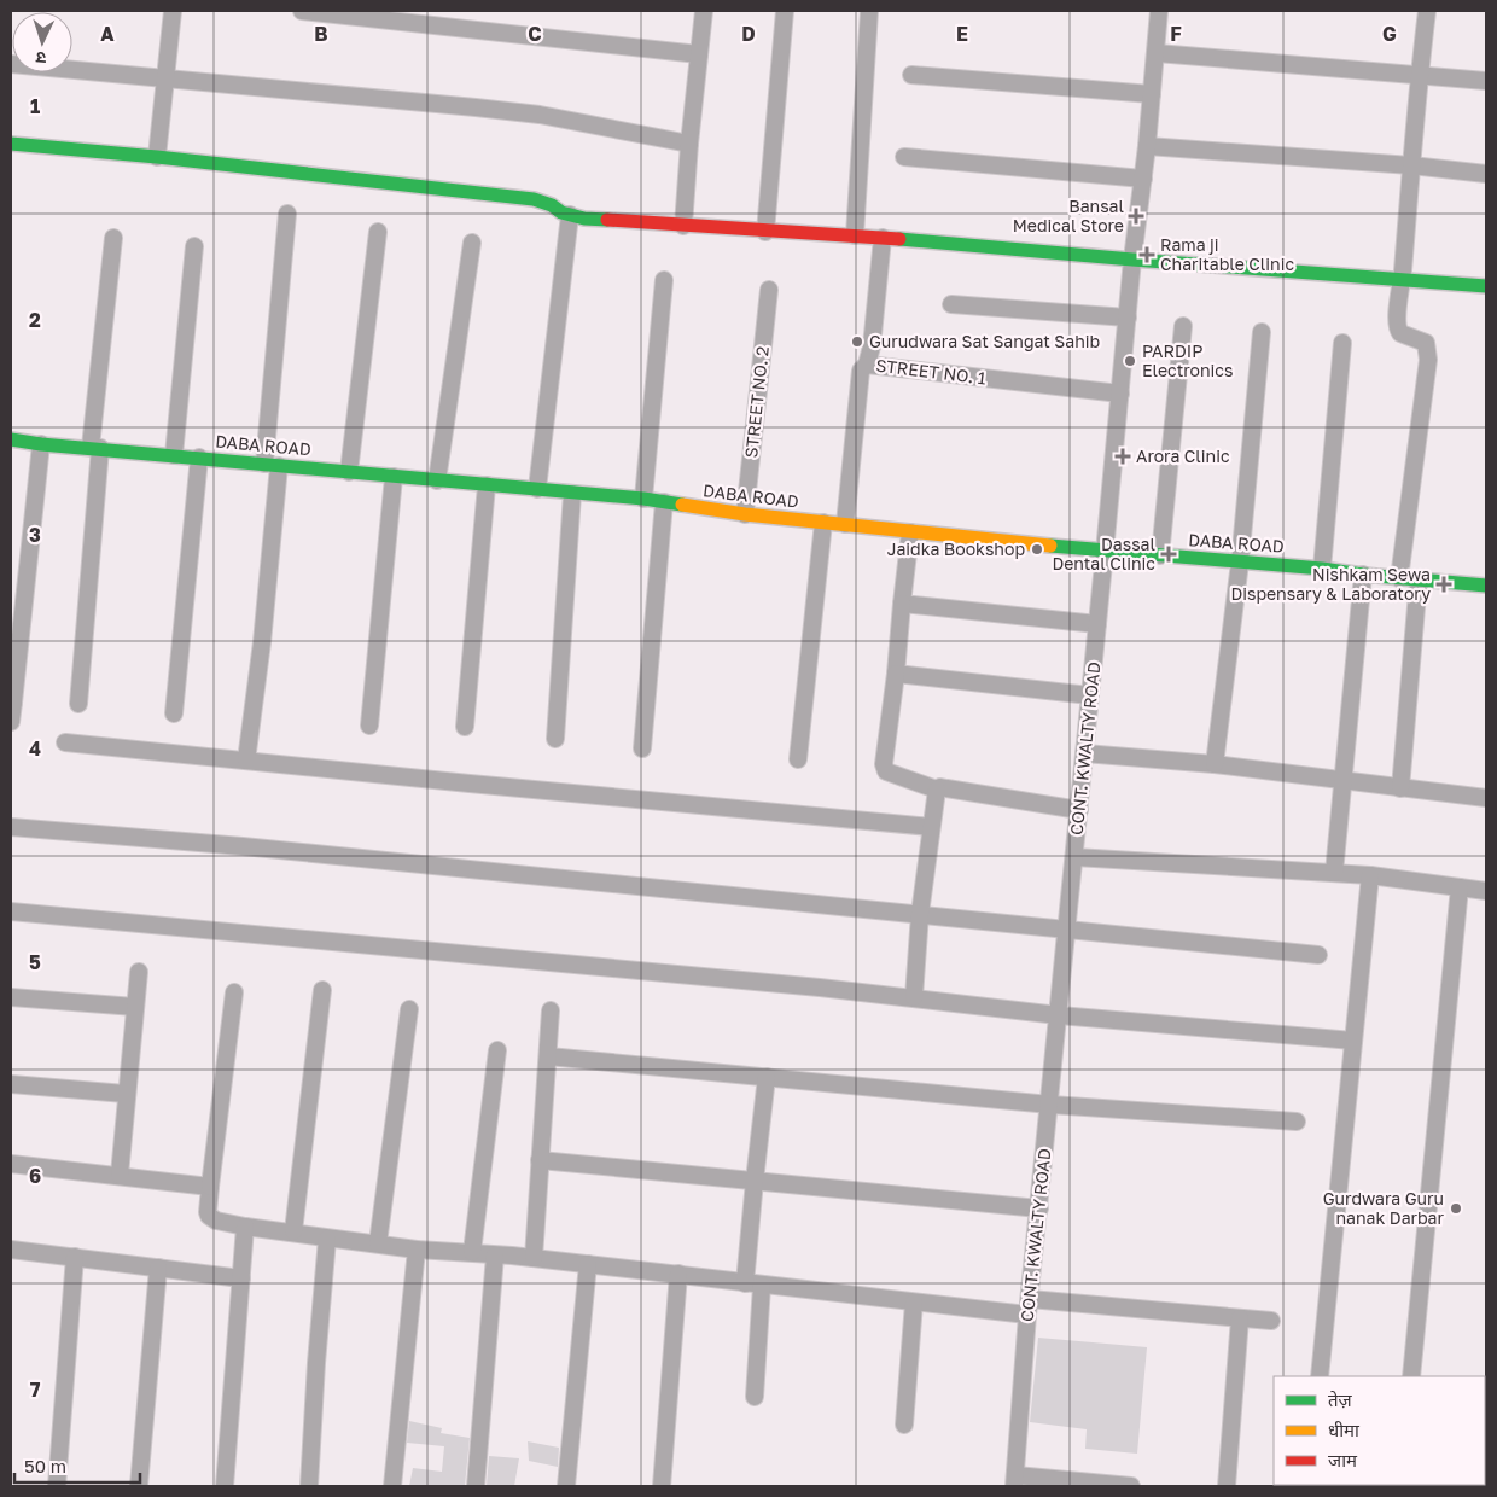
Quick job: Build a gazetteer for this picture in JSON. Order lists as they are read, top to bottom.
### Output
{
  "streets": {
    "street": [
      "STREET NO. 1",
      "STREET NO. 2",
      "DABA ROAD",
      "CONT. KWALTY ROAD"
    ]
  },
  "crossings": [
    ["STREET NO. 1", "DABA ROAD"],
    ["STREET NO. 1", "CONT. KWALTY ROAD"],
    ["STREET NO. 2", "DABA ROAD"],
    ["DABA ROAD", "CONT. KWALTY ROAD"]
  ],
  "places": {
    "health": [
      "Bansal Medical Store",
      "Rama ji Charitable Clinic",
      "Arora Clinic",
      "Dassal Dental Clinic",
      "Nishkam Sewa Dispensary & Laboratory"
    ],
    "other": [
      "Gurudwara Sat Sangat Sahib",
      "PARDIP Electronics",
      "Jaidka Bookshop",
      "Gurdwara Guru nanak Darbar"
    ]
  },
  "legend": ["तेज़", "धीमा", "जाम"],
  "scale_bar": "50 m",
  "north": "bottom",
  "grid": {
    "columns": [
      "A",
      "B",
      "C",
      "D",
      "E",
      "F",
      "G"
    ],
    "rows": [
      "1",
      "2",
      "3",
      "4",
      "5",
      "6",
      "7"
    ]
  }
}
